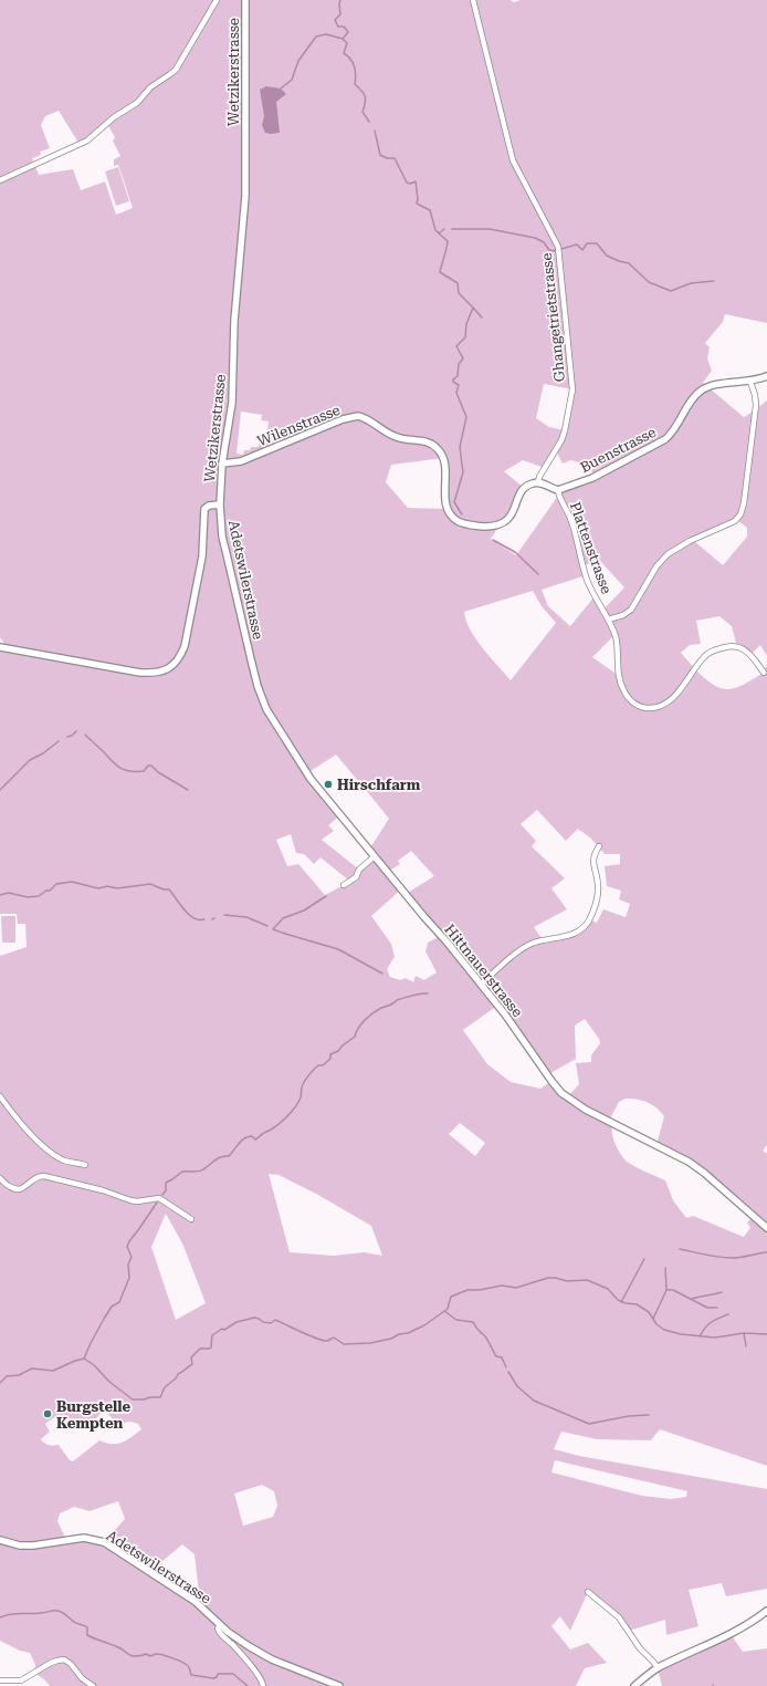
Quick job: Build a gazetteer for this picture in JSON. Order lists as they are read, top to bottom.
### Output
{
  "streets": {
    "street": [
      "Wetzikerstrasse",
      "Ghangetrietstrasse",
      "Wilenstrasse",
      "Buenstrasse",
      "Plattenstrasse",
      "Adetswilerstrasse",
      "Hittnauerstrasse"
    ]
  },
  "crossings": [
    ["Wetzikerstrasse", "Wilenstrasse"],
    ["Wetzikerstrasse", "Adetswilerstrasse"],
    ["Ghangetrietstrasse", "Wilenstrasse"],
    ["Buenstrasse", "Plattenstrasse"],
    ["Adetswilerstrasse", "Hittnauerstrasse"]
  ],
  "places": ["Hirschfarm", "Burgstelle Kempten"]
}
